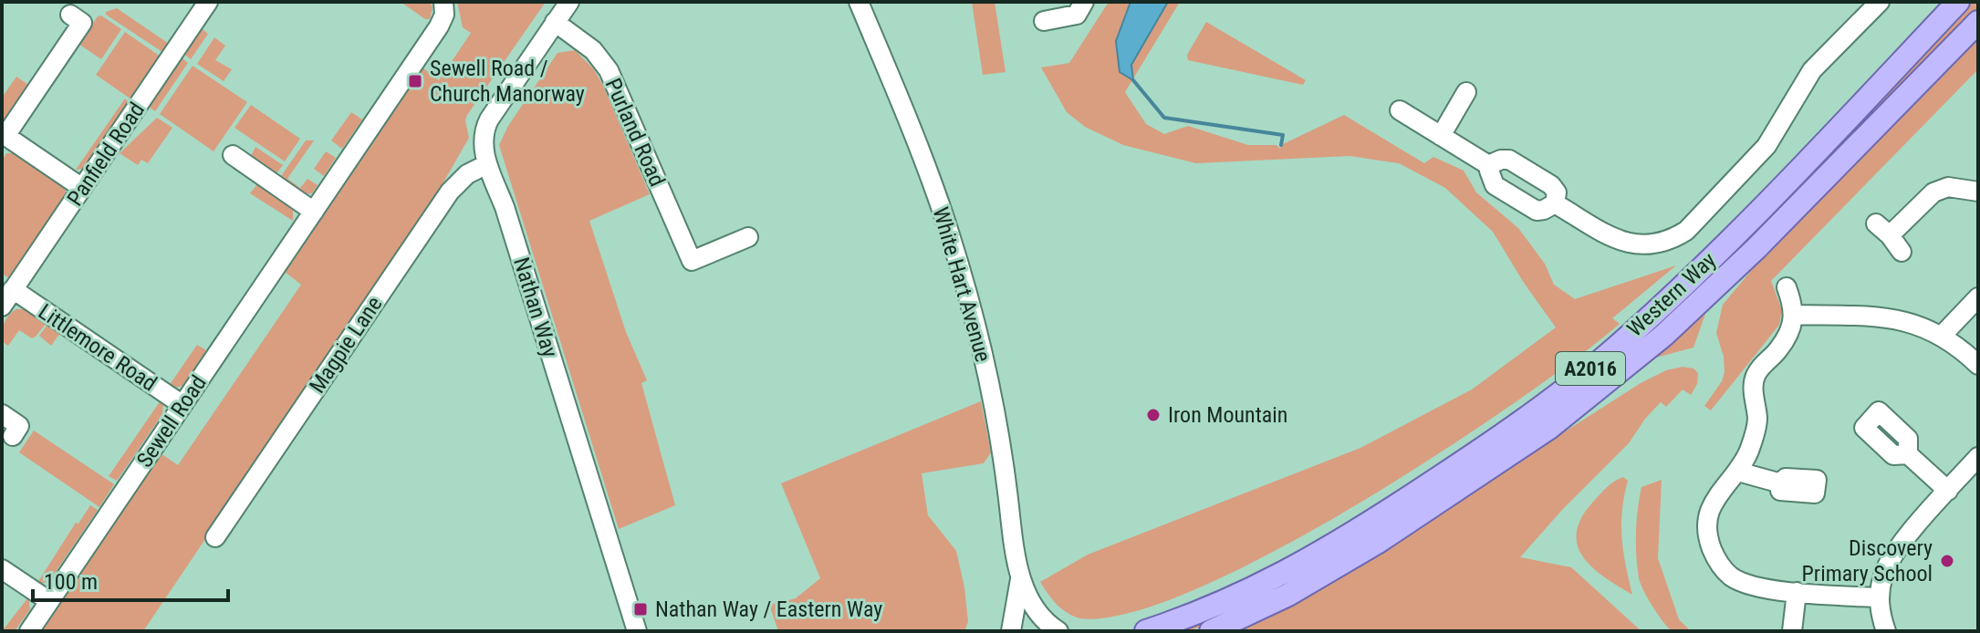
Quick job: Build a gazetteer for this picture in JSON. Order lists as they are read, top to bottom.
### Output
{
  "streets": {
    "main road": ["Western Way", "A2016"],
    "street": [
      "Purland Road",
      "Panfield Road",
      "White Hart Avenue",
      "Nathan Way",
      "Magpie Lane",
      "Littlemore Road",
      "Sewell Road"
    ]
  },
  "crossings": [
    ["Purland Road", "Nathan Way"],
    ["Panfield Road", "Littlemore Road"],
    ["Nathan Way", "Magpie Lane"],
    ["Littlemore Road", "Sewell Road"]
  ],
  "places": {
    "transit": ["Sewell Road / Church Manorway", "Nathan Way / Eastern Way"],
    "other": ["Iron Mountain", "Discovery Primary School"]
  },
  "scale_bar": "100 m"
}
